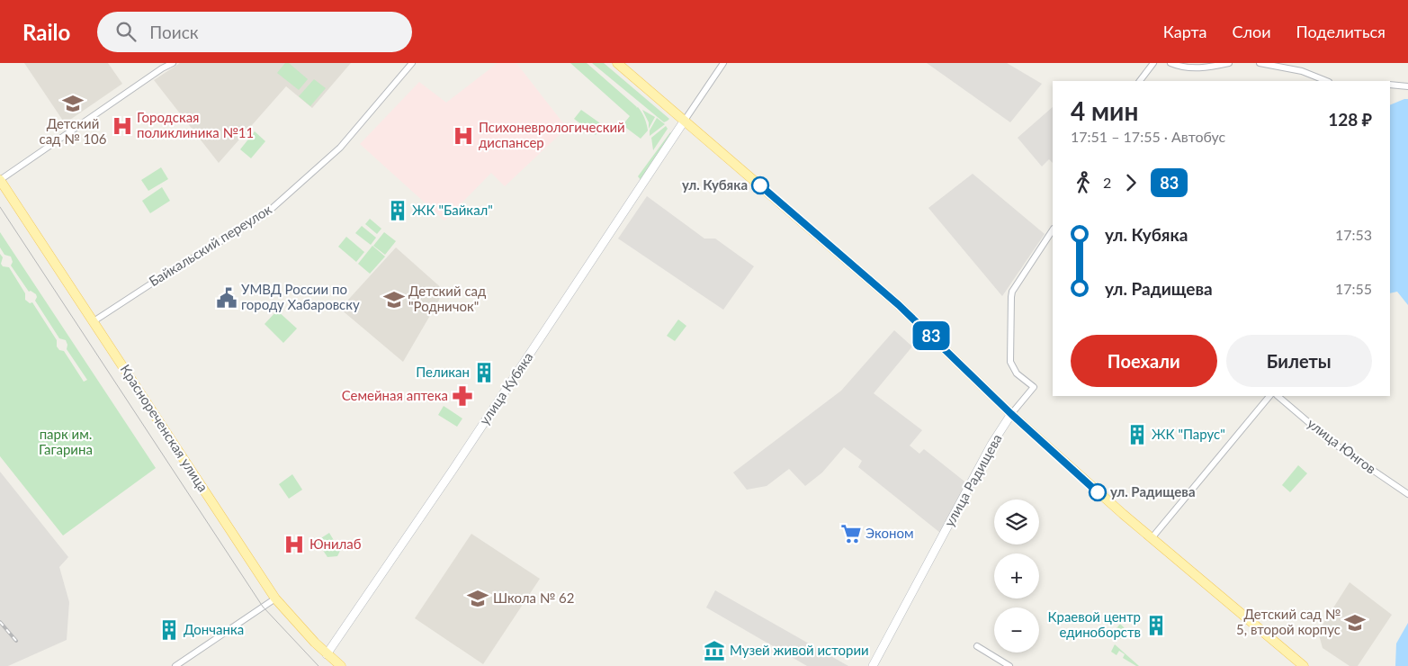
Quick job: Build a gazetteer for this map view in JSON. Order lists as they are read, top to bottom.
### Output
{
  "streets": {
    "main road": ["Краснореченская улица"],
    "street": [
      "Байкальский переулок",
      "улица Кубяка",
      "улица Юнгов",
      "улица Радищева"
    ]
  },
  "crossings": [
    ["Байкальский переулок", "Краснореченская улица"],
    ["улица Кубяка", "Краснореченская улица"]
  ],
  "parks": ["парк им. Гагарина"],
  "places": {
    "school or university": [
      "Детский сад № 106",
      "Детский сад \"Родничок\"",
      "Школа № 62",
      "Детский сад № 5, второй корпус"
    ],
    "hospital": ["Городская поликлиника №11", "Психоневрологический диспансер", "Юнилаб"],
    "other": ["ул. Кубяка", "ул. Радищева"],
    "building": [
      "ЖК \"Байкал\"",
      "Пеликан",
      "ЖК \"Парус\"",
      "Краевой центр единоборств",
      "Дончанка"
    ],
    "public building": ["УМВД России по городу Хабаровску"],
    "pharmacy": ["Семейная аптека"],
    "supermarket": ["Эконом"],
    "museum": ["Музей живой истории"]
  },
  "lines": ["bus line 83"],
  "page": {
    "header": "Railo",
    "search": "Поиск",
    "nav": ["Карта", "Слои", "Поделиться"],
    "on_map": "83",
    "heading": ["4 мин", "17:51 – 17:55 · Автобус", "128 ₽"],
    "legs": ["2", "83"],
    "list": [
      {
        "name": "ул. Кубяка",
        "value": "17:53"
      },
      {
        "name": "ул. Радищева",
        "value": "17:55"
      }
    ],
    "buttons": ["Поехали", "Билеты"],
    "map_buttons": ["+", "−"]
  }
}
